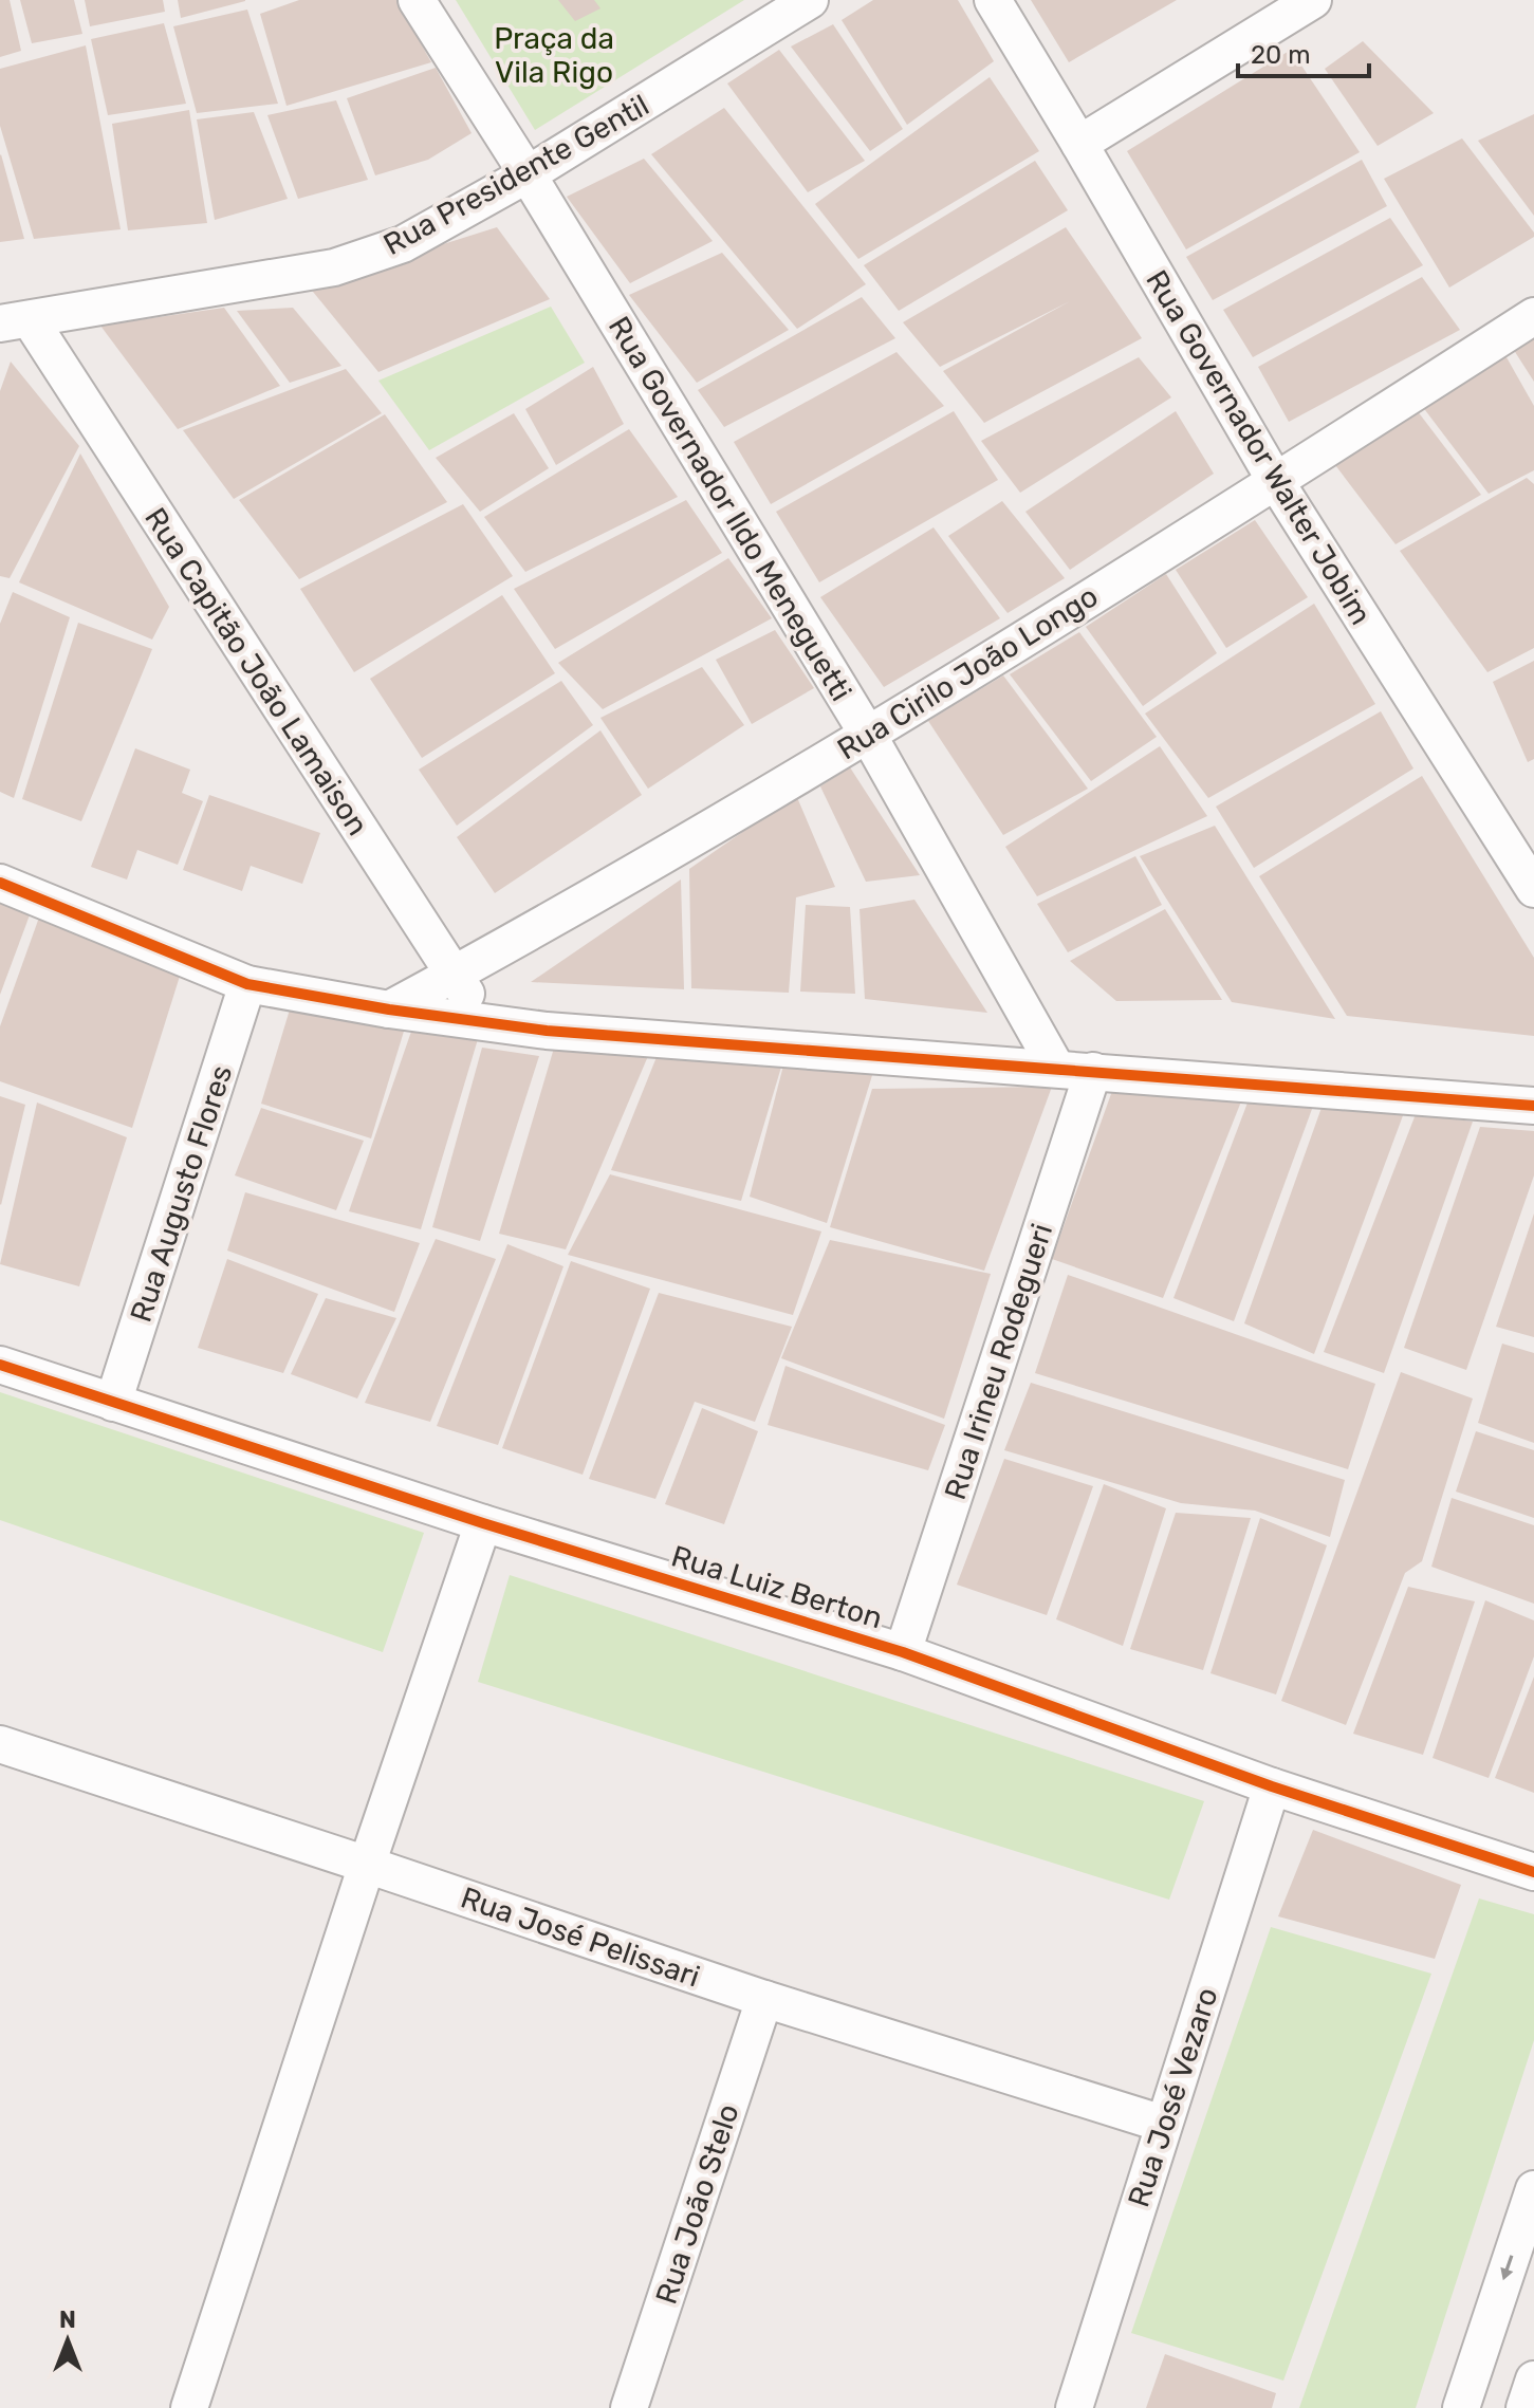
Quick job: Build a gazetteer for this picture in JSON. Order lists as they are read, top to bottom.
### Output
{
  "streets": {
    "street": [
      "Rua Presidente Gentil",
      "Rua Governador Walter Jobim",
      "Rua Governador Ildo Meneguetti",
      "Rua Capitão João Lamaison",
      "Rua Cirilo João Longo",
      "Rua Augusto Flores",
      "Rua Irineu Rodegueri",
      "Rua Luiz Berton",
      "Rua José Pelissari",
      "Rua José Vezaro",
      "Rua João Stelo"
    ]
  },
  "crossings": [
    ["Rua Presidente Gentil", "Rua Governador Ildo Meneguetti"],
    ["Rua Presidente Gentil", "Rua Capitão João Lamaison"],
    ["Rua Governador Walter Jobim", "Rua Cirilo João Longo"],
    ["Rua Governador Ildo Meneguetti", "Rua Cirilo João Longo"],
    ["Rua Capitão João Lamaison", "Rua Cirilo João Longo"],
    ["Rua Augusto Flores", "Rua Luiz Berton"],
    ["Rua Irineu Rodegueri", "Rua Luiz Berton"],
    ["Rua Luiz Berton", "Rua José Vezaro"],
    ["Rua José Pelissari", "Rua José Vezaro"],
    ["Rua José Pelissari", "Rua João Stelo"]
  ],
  "parks": ["Praça da Vila Rigo"],
  "scale_bar": "20 m",
  "north": "top"
}
